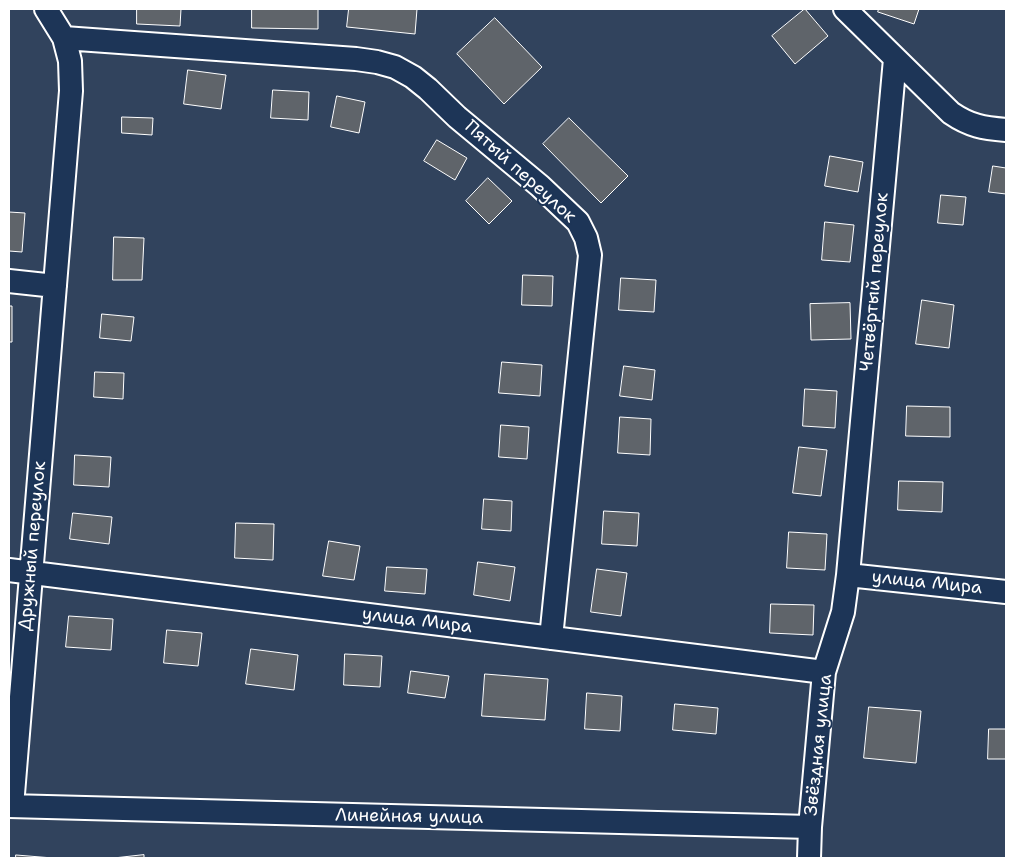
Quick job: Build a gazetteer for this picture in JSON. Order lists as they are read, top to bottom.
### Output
{
  "streets": {
    "street": [
      "Пятый переулок",
      "Четвёртый переулок",
      "Дружный переулок",
      "улица Мира",
      "Звёздная улица",
      "Линейная улица"
    ]
  },
  "crossings": [
    ["Пятый переулок", "Дружный переулок"],
    ["Пятый переулок", "улица Мира"],
    ["Четвёртый переулок", "улица Мира"],
    ["Четвёртый переулок", "Звёздная улица"],
    ["Дружный переулок", "улица Мира"],
    ["Дружный переулок", "Линейная улица"],
    ["улица Мира", "Звёздная улица"],
    ["Звёздная улица", "Линейная улица"]
  ]
}
